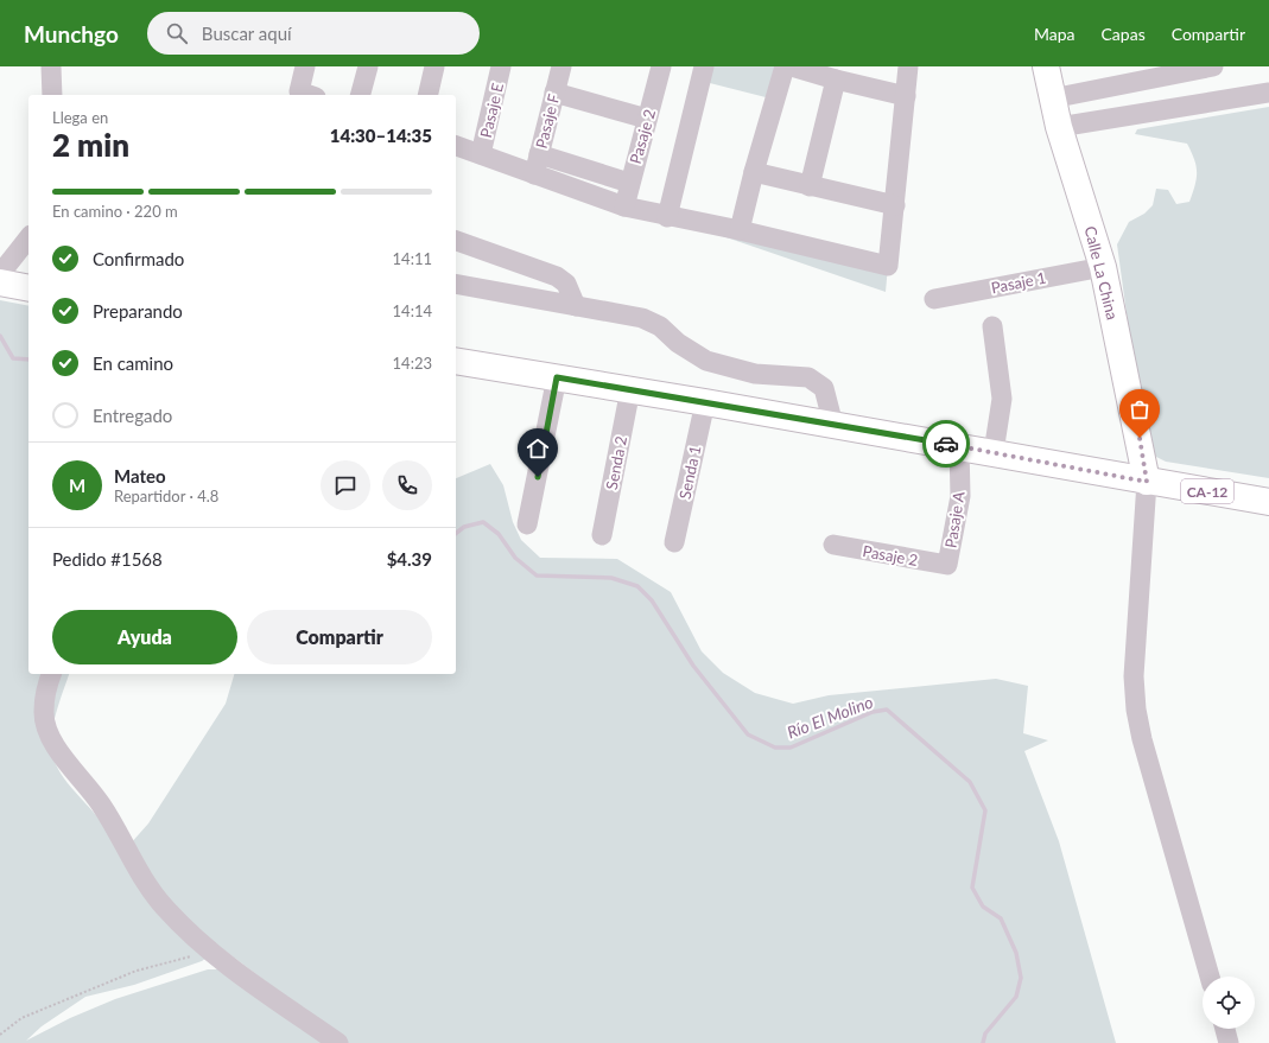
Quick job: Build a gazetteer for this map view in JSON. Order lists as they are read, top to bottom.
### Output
{
  "streets": {
    "main road": ["Calle La China", "CA-12"],
    "street": [
      "Pasaje E",
      "Pasaje F",
      "Pasaje 2",
      "Pasaje 1",
      "Senda 2",
      "Senda 1",
      "Pasaje A"
    ]
  },
  "crossings": [
    ["Pasaje 2", "Pasaje A"],
    ["Calle La China", "Pasaje 1"],
    ["Calle La China", "CA-12"],
    ["Senda 2", "CA-12"],
    ["Senda 1", "CA-12"],
    ["CA-12", "Pasaje A"]
  ],
  "water": ["Río El Molino"],
  "page": {
    "header": "Munchgo",
    "search": "Buscar aquí",
    "nav": ["Mapa", "Capas", "Compartir"],
    "heading": ["2 min", "Llega en", "14:30–14:35"],
    "panel": [
      "Mateo",
      "Repartidor · 4.8",
      "Pedido #1568",
      "$4.39"
    ],
    "bar": "En camino · 220 m",
    "list": [
      ["Confirmado", "14:11"],
      ["Preparando", "14:14"],
      ["En camino", "14:23"],
      "Entregado"
    ],
    "round": "M",
    "buttons": ["Ayuda", "Compartir"]
  }
}
